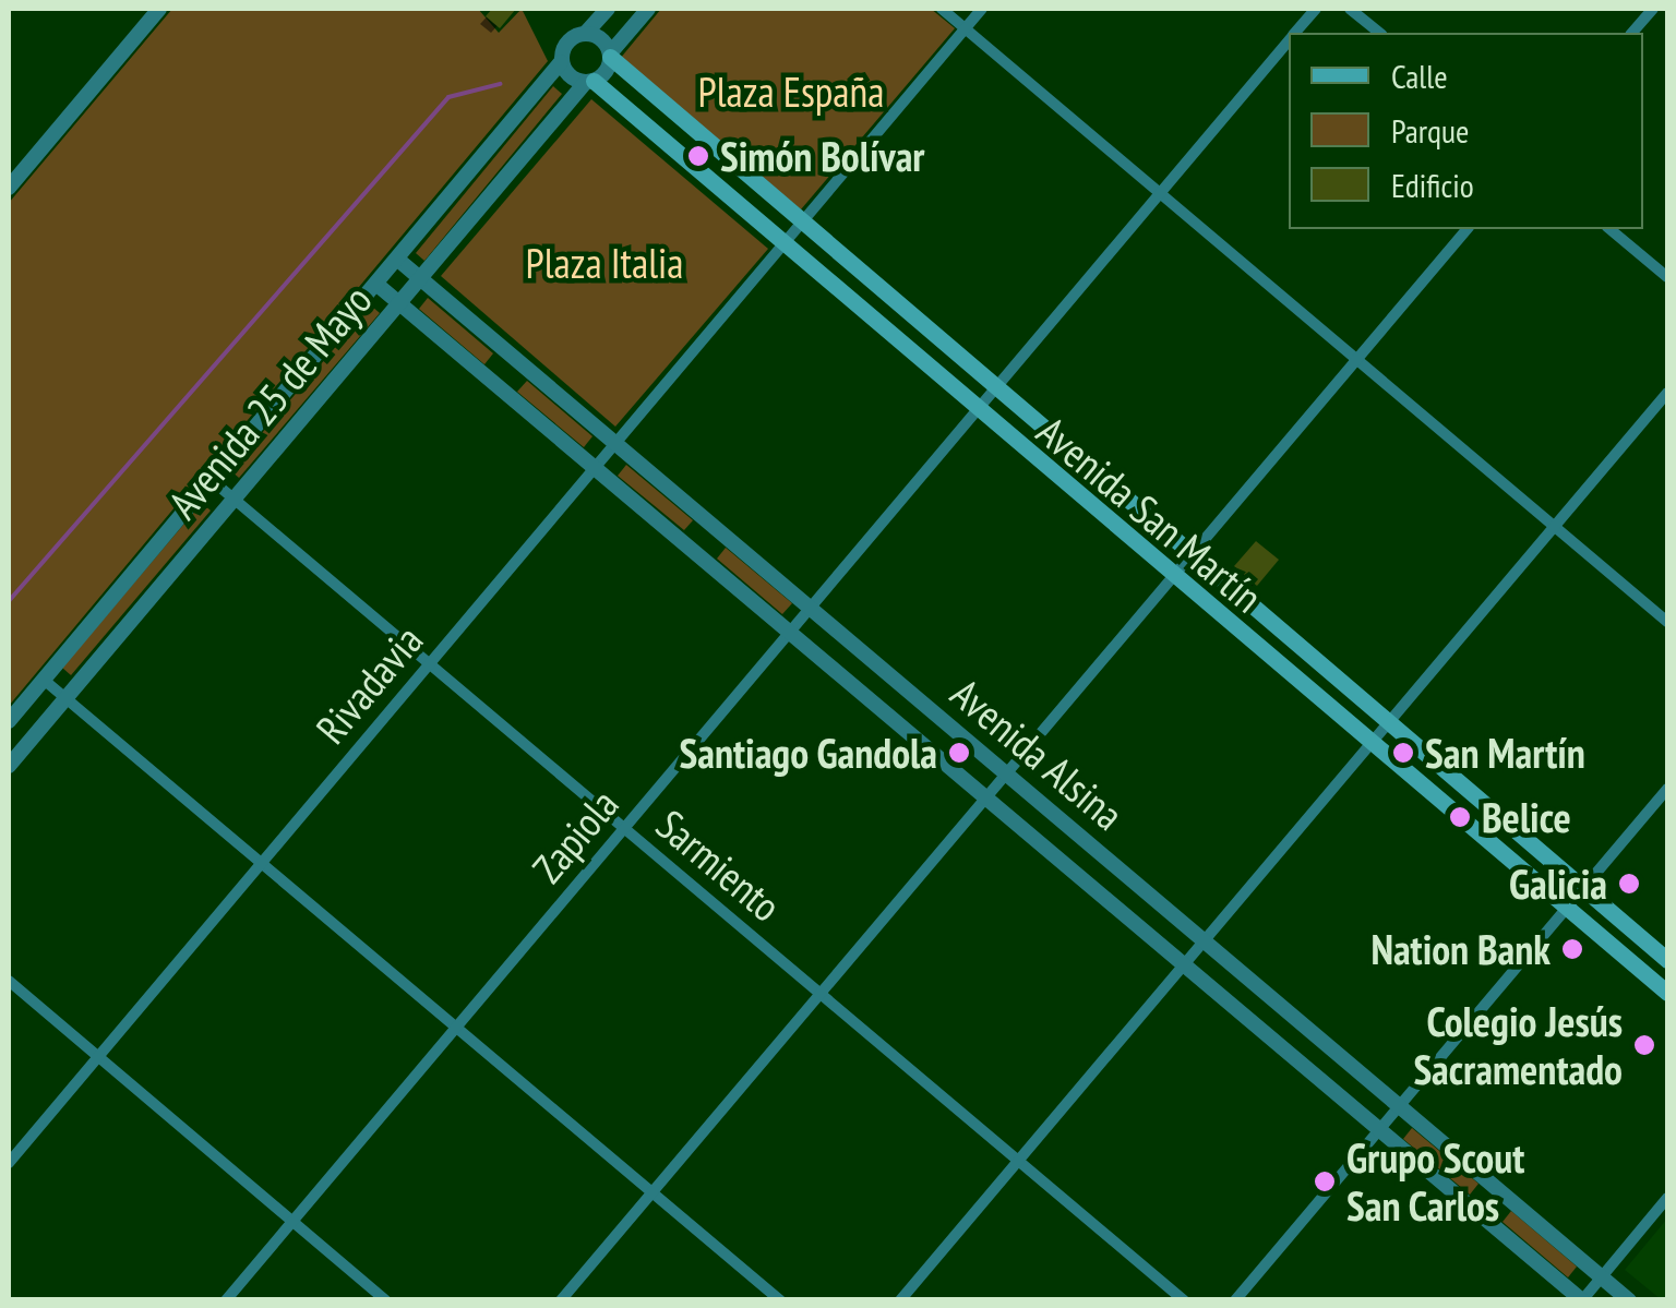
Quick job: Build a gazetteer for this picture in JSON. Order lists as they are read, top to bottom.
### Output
{
  "streets": {
    "main road": ["Avenida San Martín"],
    "street": [
      "Avenida 25 de Mayo",
      "Rivadavia",
      "Avenida Alsina",
      "Zapiola",
      "Sarmiento"
    ]
  },
  "crossings": [
    ["Avenida 25 de Mayo", "Avenida San Martín"],
    ["Avenida 25 de Mayo", "Avenida Alsina"],
    ["Avenida 25 de Mayo", "Sarmiento"],
    ["Avenida San Martín", "Rivadavia"],
    ["Avenida San Martín", "Zapiola"],
    ["Rivadavia", "Avenida Alsina"],
    ["Rivadavia", "Sarmiento"],
    ["Avenida Alsina", "Zapiola"],
    ["Zapiola", "Sarmiento"]
  ],
  "parks": ["Plaza España", "Plaza Italia"],
  "places": [
    "Simón Bolívar",
    "Santiago Gandola",
    "San Martín",
    "Belice",
    "Galicia",
    "Nation Bank",
    "Colegio Jesús Sacramentado",
    "Grupo Scout San Carlos"
  ],
  "legend": ["Calle", "Parque", "Edificio"]
}
